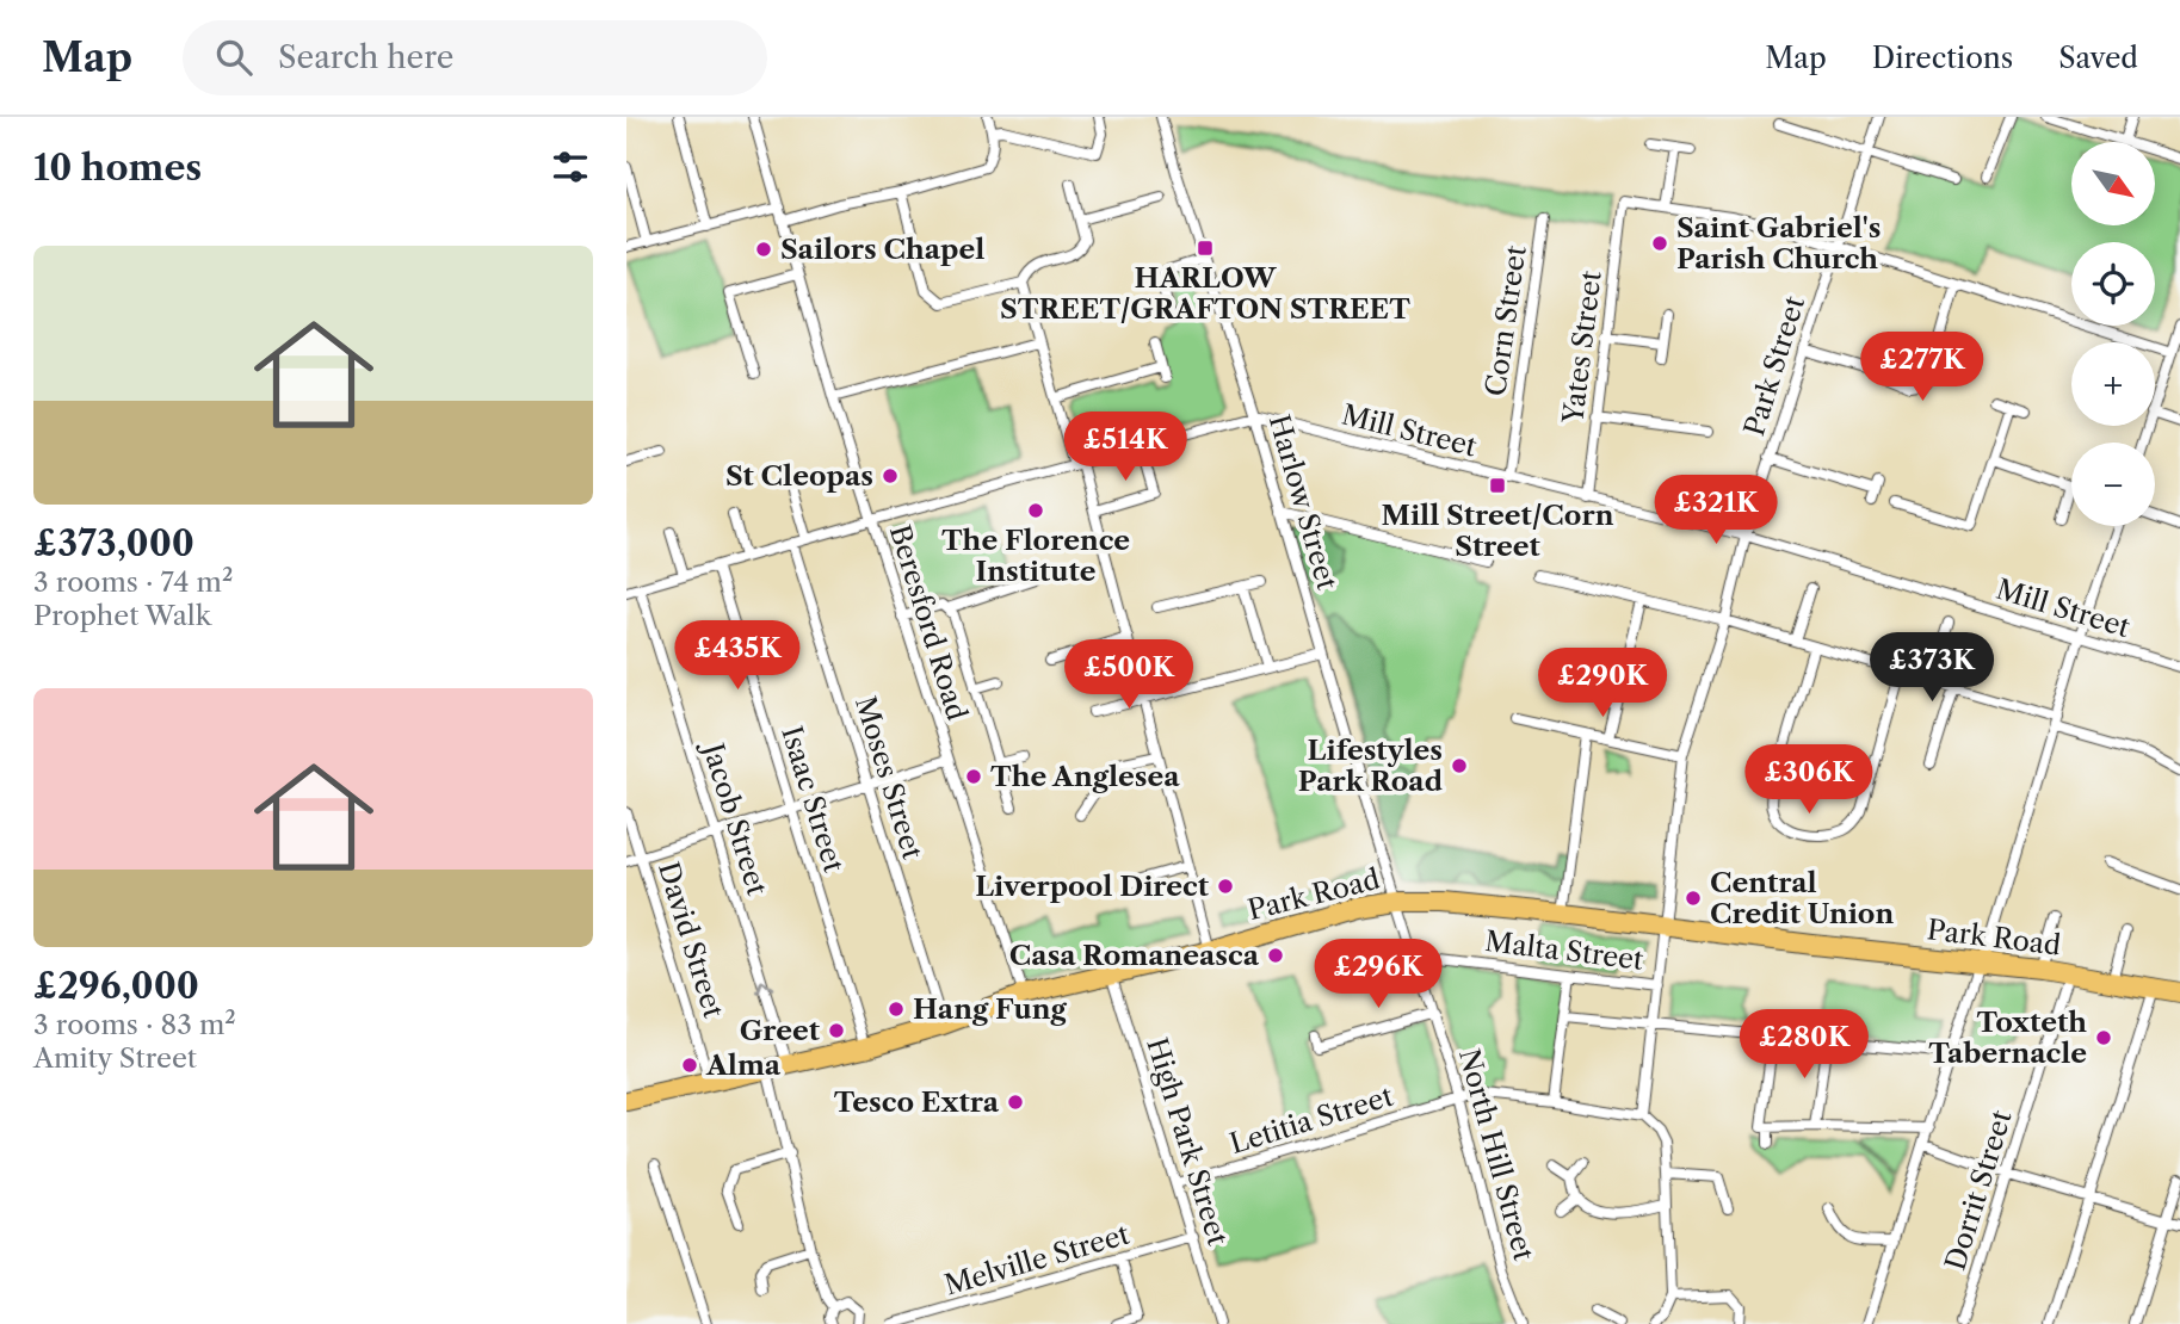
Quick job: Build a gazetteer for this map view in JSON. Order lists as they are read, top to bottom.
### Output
{
  "streets": {
    "highway": ["Park Road"],
    "street": [
      "Corn Street",
      "Yates Street",
      "Park Street",
      "Mill Street",
      "Harlow Street",
      "Beresford Road",
      "Moses Street",
      "Isaac Street",
      "Jacob Street",
      "David Street",
      "Malta Street",
      "Letitia Street",
      "High Park Street",
      "North Hill Street",
      "Dorrit Street",
      "Melville Street"
    ]
  },
  "crossings": [
    ["Corn Street", "Mill Street"],
    ["Yates Street", "Mill Street"],
    ["Park Street", "Mill Street"],
    ["Park Street", "Park Road"],
    ["Park Street", "Malta Street"],
    ["Park Street", "Letitia Street"],
    ["Mill Street", "Harlow Street"],
    ["Mill Street", "Beresford Road"],
    ["Mill Street", "Moses Street"],
    ["Mill Street", "Isaac Street"],
    ["Mill Street", "Jacob Street"],
    ["Harlow Street", "Park Road"],
    ["Harlow Street", "North Hill Street"],
    ["Beresford Road", "Park Road"],
    ["Moses Street", "Park Road"],
    ["Isaac Street", "Park Road"],
    ["Jacob Street", "Park Road"],
    ["Park Road", "David Street"],
    ["Park Road", "High Park Street"],
    ["Park Road", "North Hill Street"],
    ["Park Road", "Dorrit Street"],
    ["Malta Street", "North Hill Street"],
    ["Letitia Street", "High Park Street"],
    ["Letitia Street", "North Hill Street"],
    ["High Park Street", "Melville Street"]
  ],
  "one_way": ["Jacob Street"],
  "places": {
    "other": [
      "Saint Gabriel's Parish Church",
      "Sailors Chapel",
      "St Cleopas",
      "The Florence Institute",
      "Lifestyles Park Road",
      "The Anglesea",
      "Liverpool Direct",
      "Central Credit Union",
      "Casa Romaneasca",
      "Hang Fung",
      "Greet",
      "Toxteth Tabernacle",
      "Alma",
      "Tesco Extra"
    ],
    "transit": ["HARLOW STREET/GRAFTON STREET", "Mill Street/Corn Street"]
  },
  "north": "bottom right",
  "page": {
    "header": "Map",
    "search": "Search here",
    "nav": ["Map", "Directions", "Saved"],
    "heading": "10 homes",
    "map_buttons": ["+", "−"],
    "list": [
      {
        "name": "£373,000",
        "note": "3 rooms · 74 m² · Prophet Walk"
      },
      {
        "name": "£296,000",
        "note": "3 rooms · 83 m² · Amity Street"
      }
    ],
    "price": [
      "£277K",
      "£514K",
      "£321K",
      "£435K",
      "£373K",
      "£500K",
      "£290K",
      "£306K",
      "£296K",
      "£280K"
    ]
  }
}
